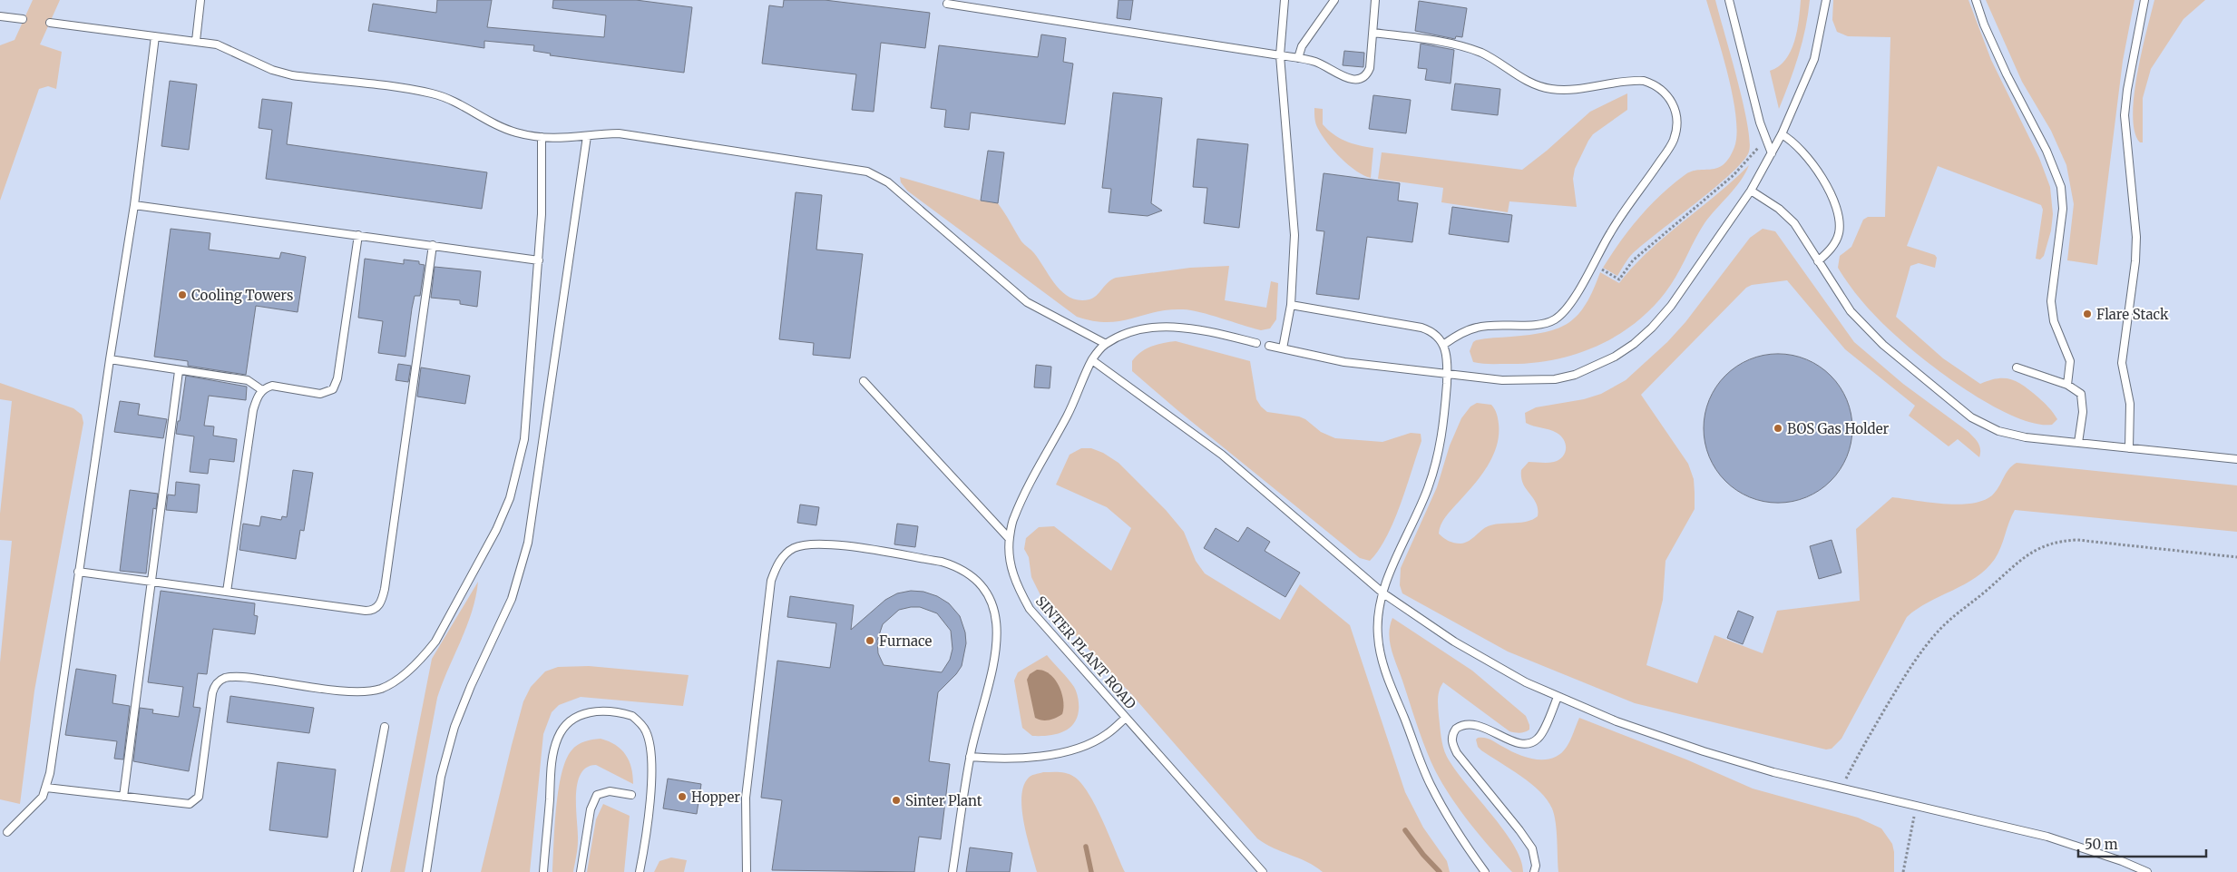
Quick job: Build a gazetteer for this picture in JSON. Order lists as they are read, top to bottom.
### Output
{
  "streets": {
    "lane": ["SINTER PLANT ROAD"]
  },
  "places": [
    "Cooling Towers",
    "Flare Stack",
    "BOS Gas Holder",
    "Furnace",
    "Hopper",
    "Sinter Plant"
  ],
  "scale_bar": "50 m"
}
